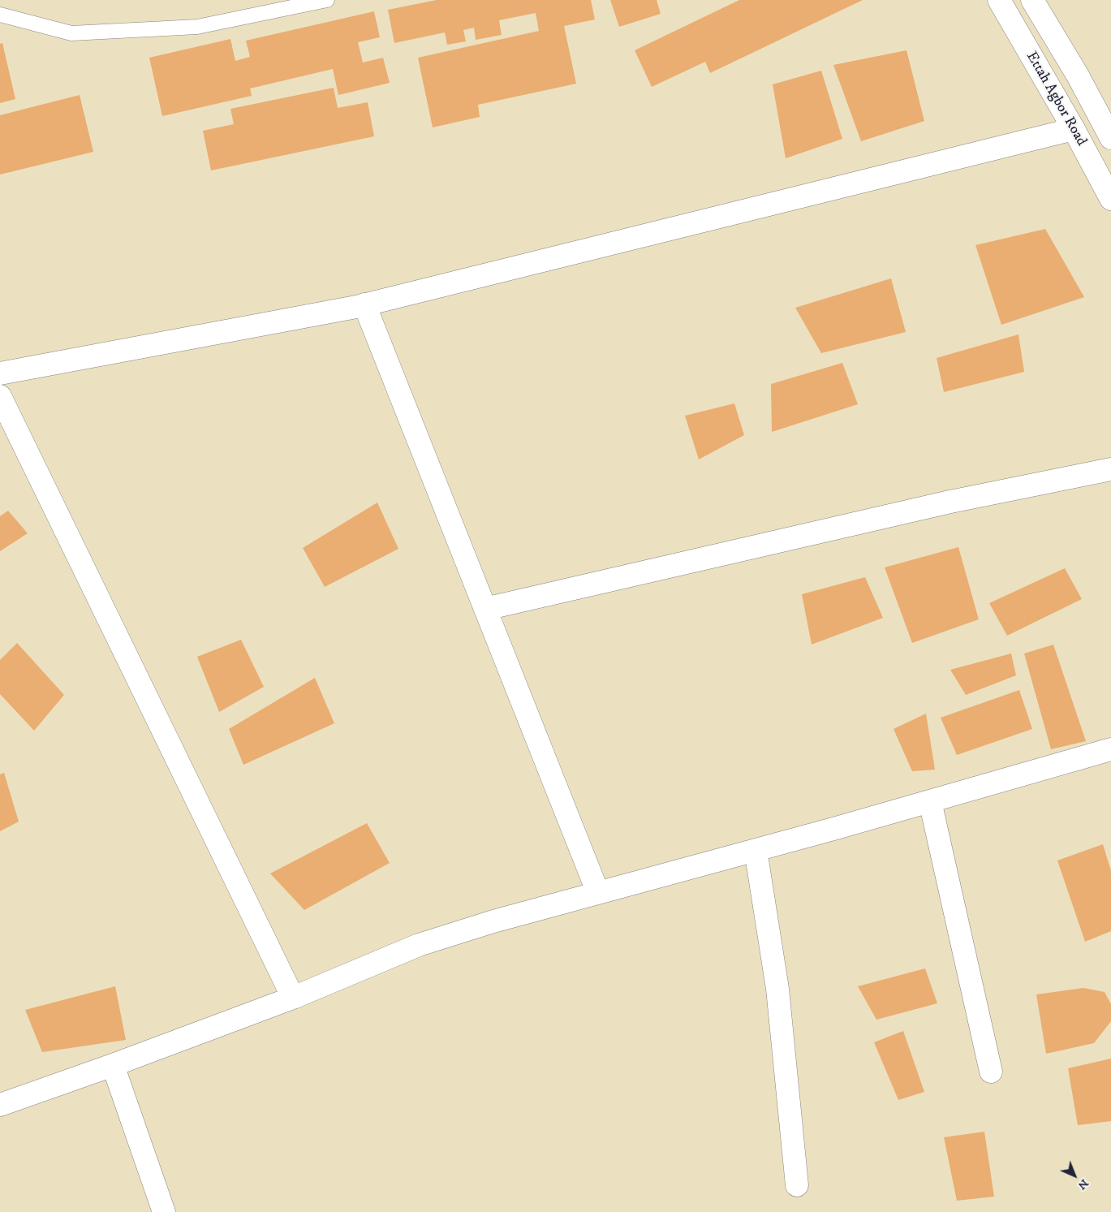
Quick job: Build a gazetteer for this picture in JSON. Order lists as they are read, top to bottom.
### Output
{
  "streets": {
    "street": ["Ettah Agbor Road"]
  },
  "north": "bottom right"
}
